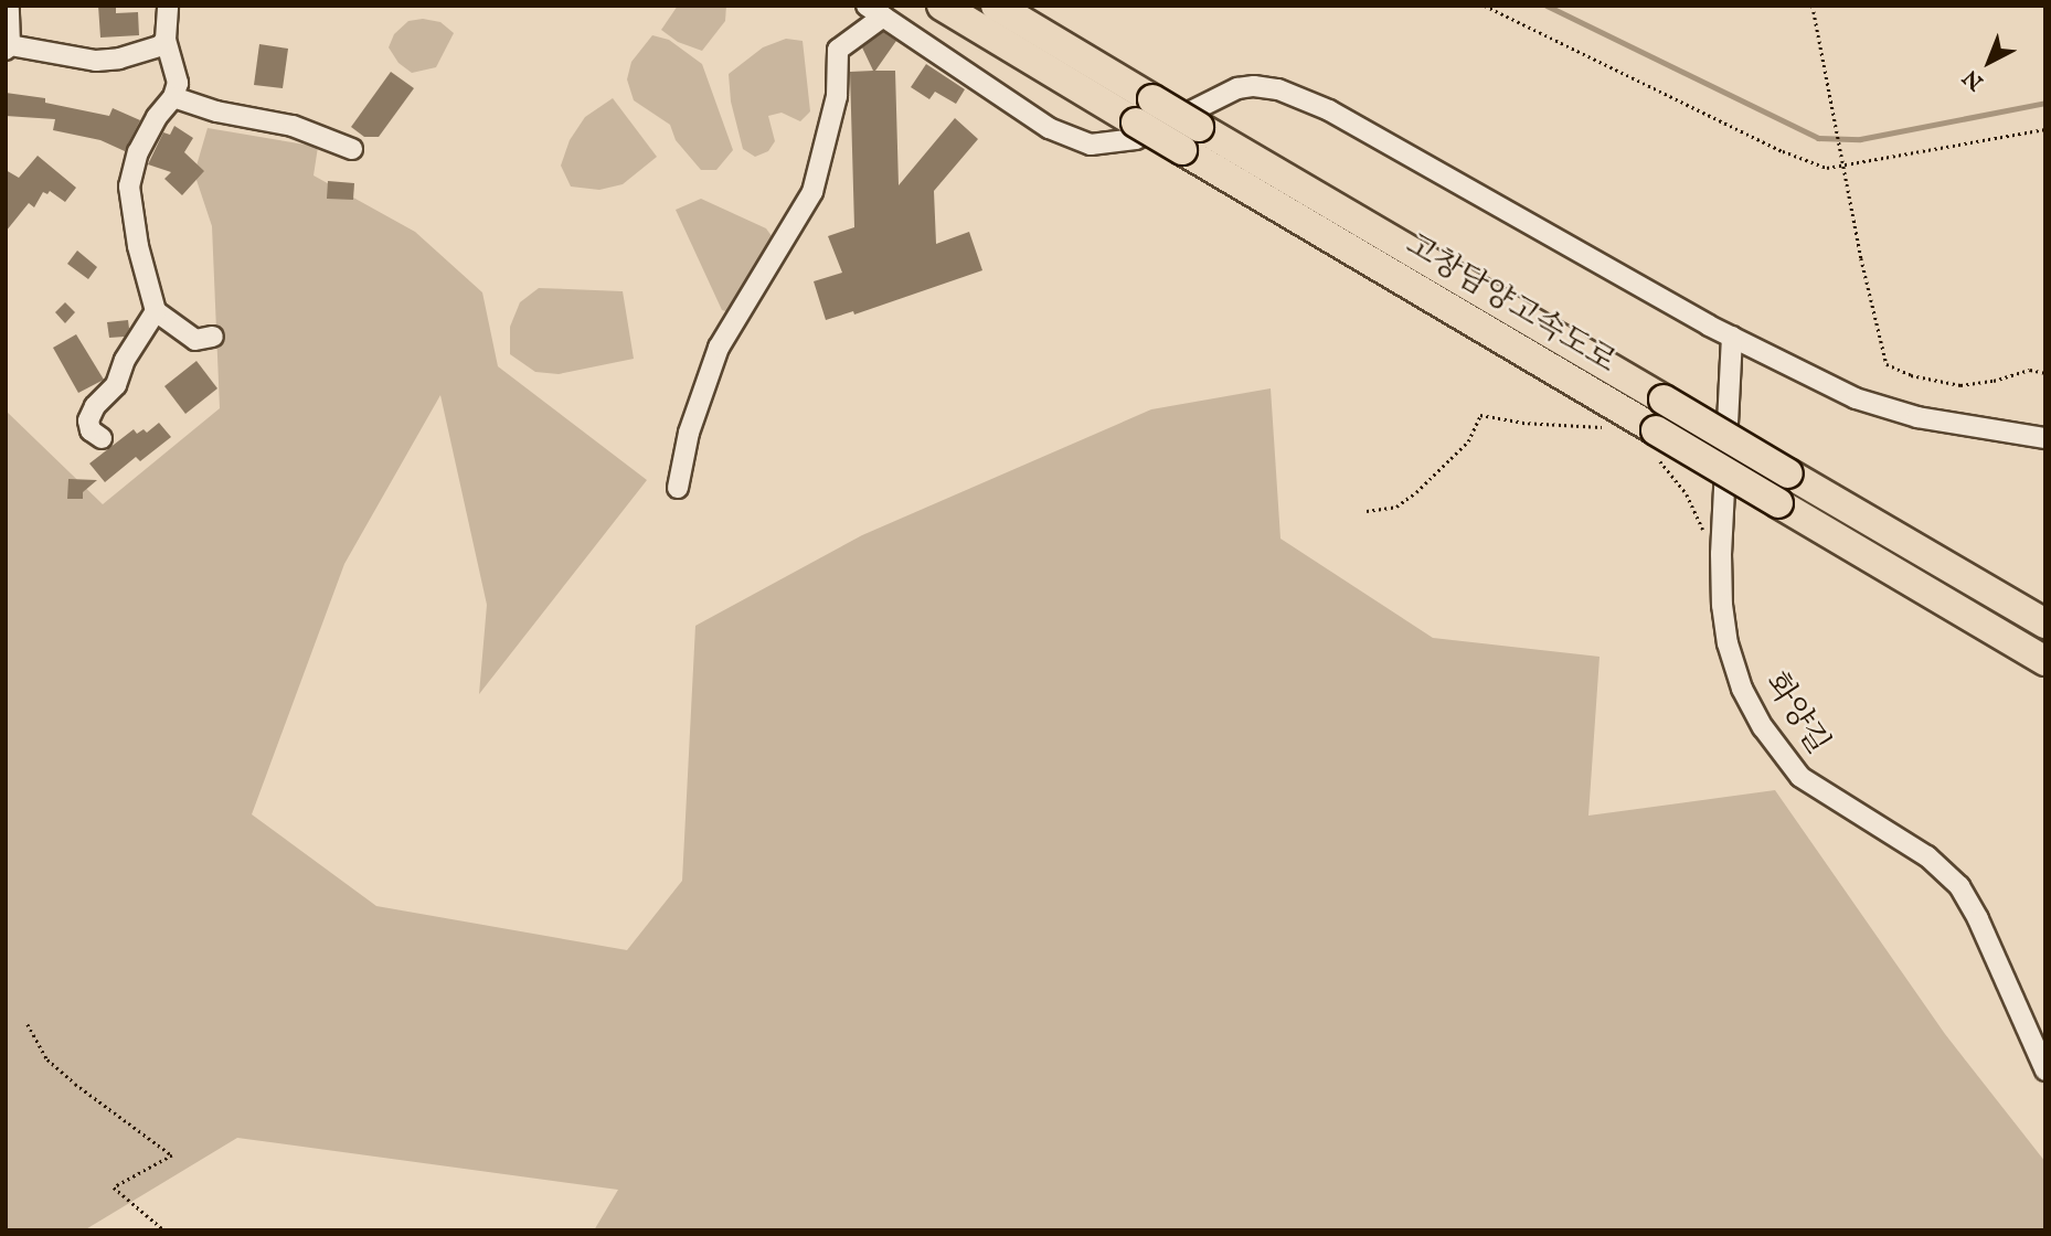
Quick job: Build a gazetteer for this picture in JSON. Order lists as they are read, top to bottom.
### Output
{
  "streets": {
    "highway": ["고창담양고속도로"],
    "street": ["화양길"]
  },
  "north": "bottom left"
}
